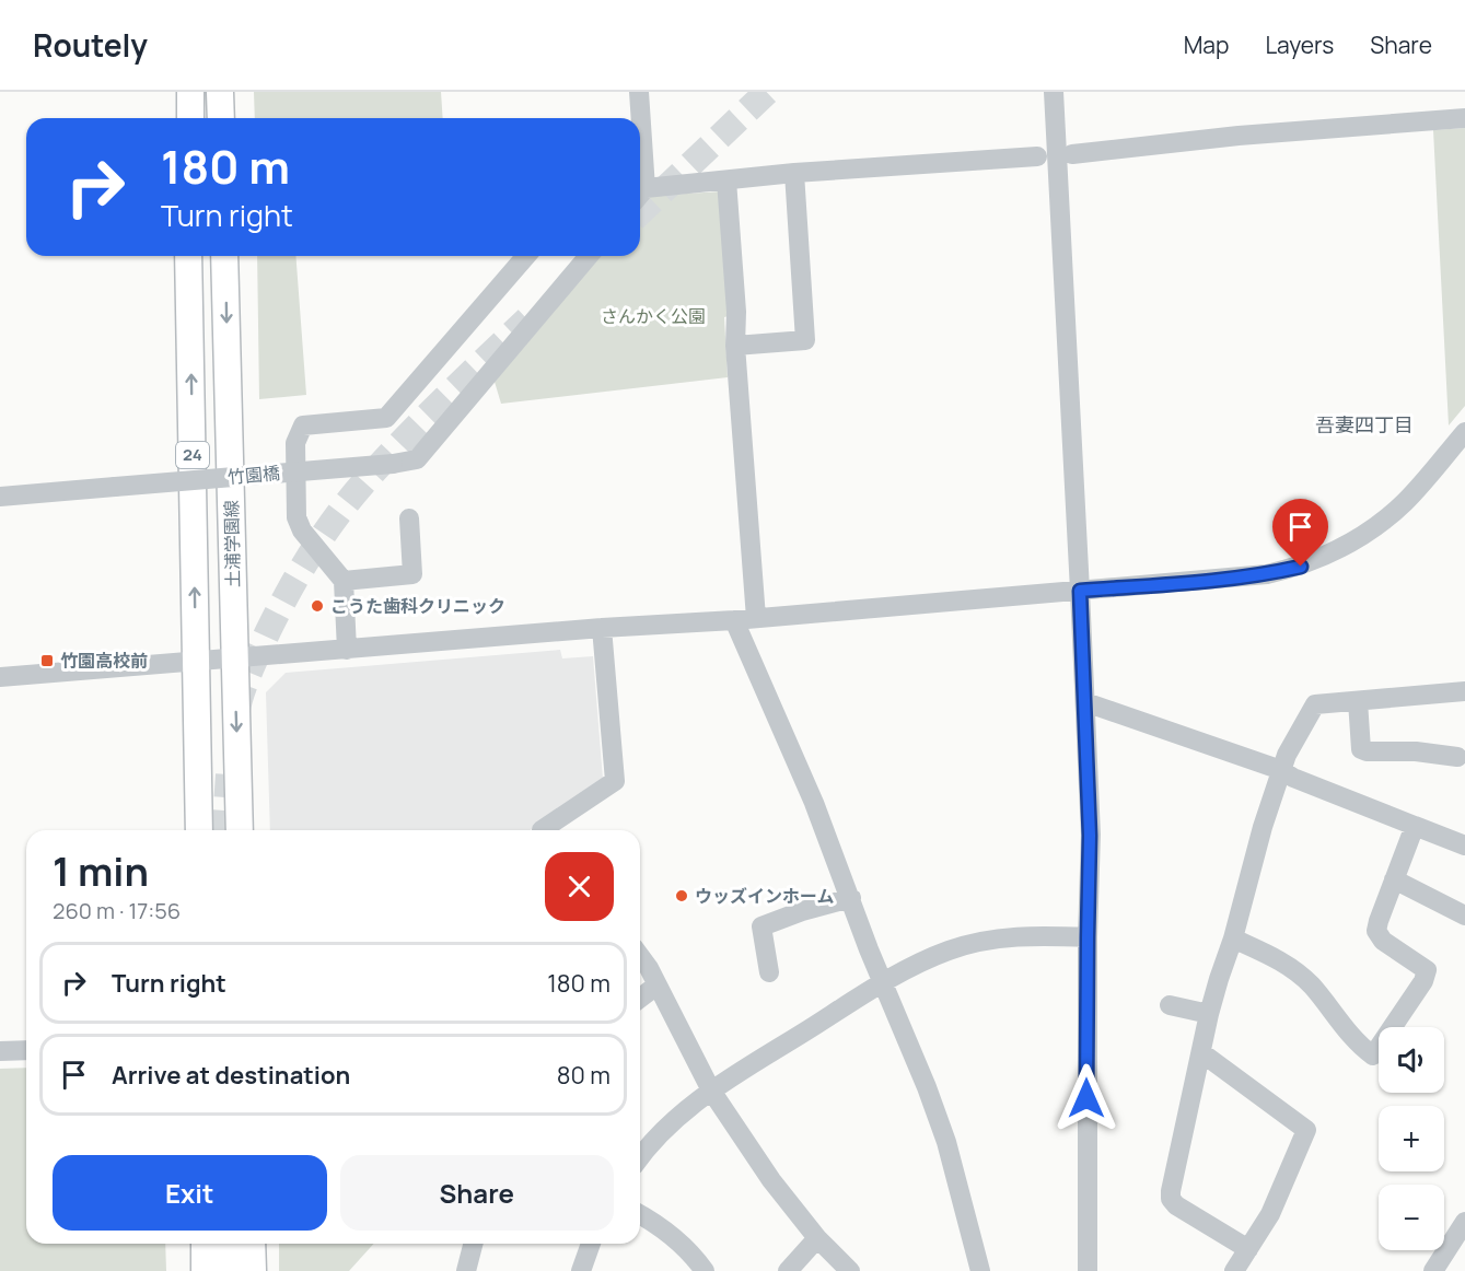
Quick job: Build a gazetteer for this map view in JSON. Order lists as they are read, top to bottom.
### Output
{
  "streets": {
    "main road": ["24", "土浦学園線"],
    "street": ["竹園橋"]
  },
  "districts": ["吾妻四丁目"],
  "parks": ["さんかく公園"],
  "places": {
    "other": ["こうた歯科クリニック", "ウッズインホーム"],
    "transit": ["竹園高校前"]
  },
  "page": {
    "header": "Routely",
    "nav": ["Map", "Layers", "Share"],
    "turn": ["180 m", "Turn right"],
    "heading": ["1 min", "260 m · 17:56"],
    "list": [
      {
        "name": "Turn right",
        "value": "180 m"
      },
      {
        "name": "Arrive at destination",
        "value": "80 m"
      }
    ],
    "map_buttons": ["+", "−"],
    "buttons": ["Exit", "Share"]
  }
}
